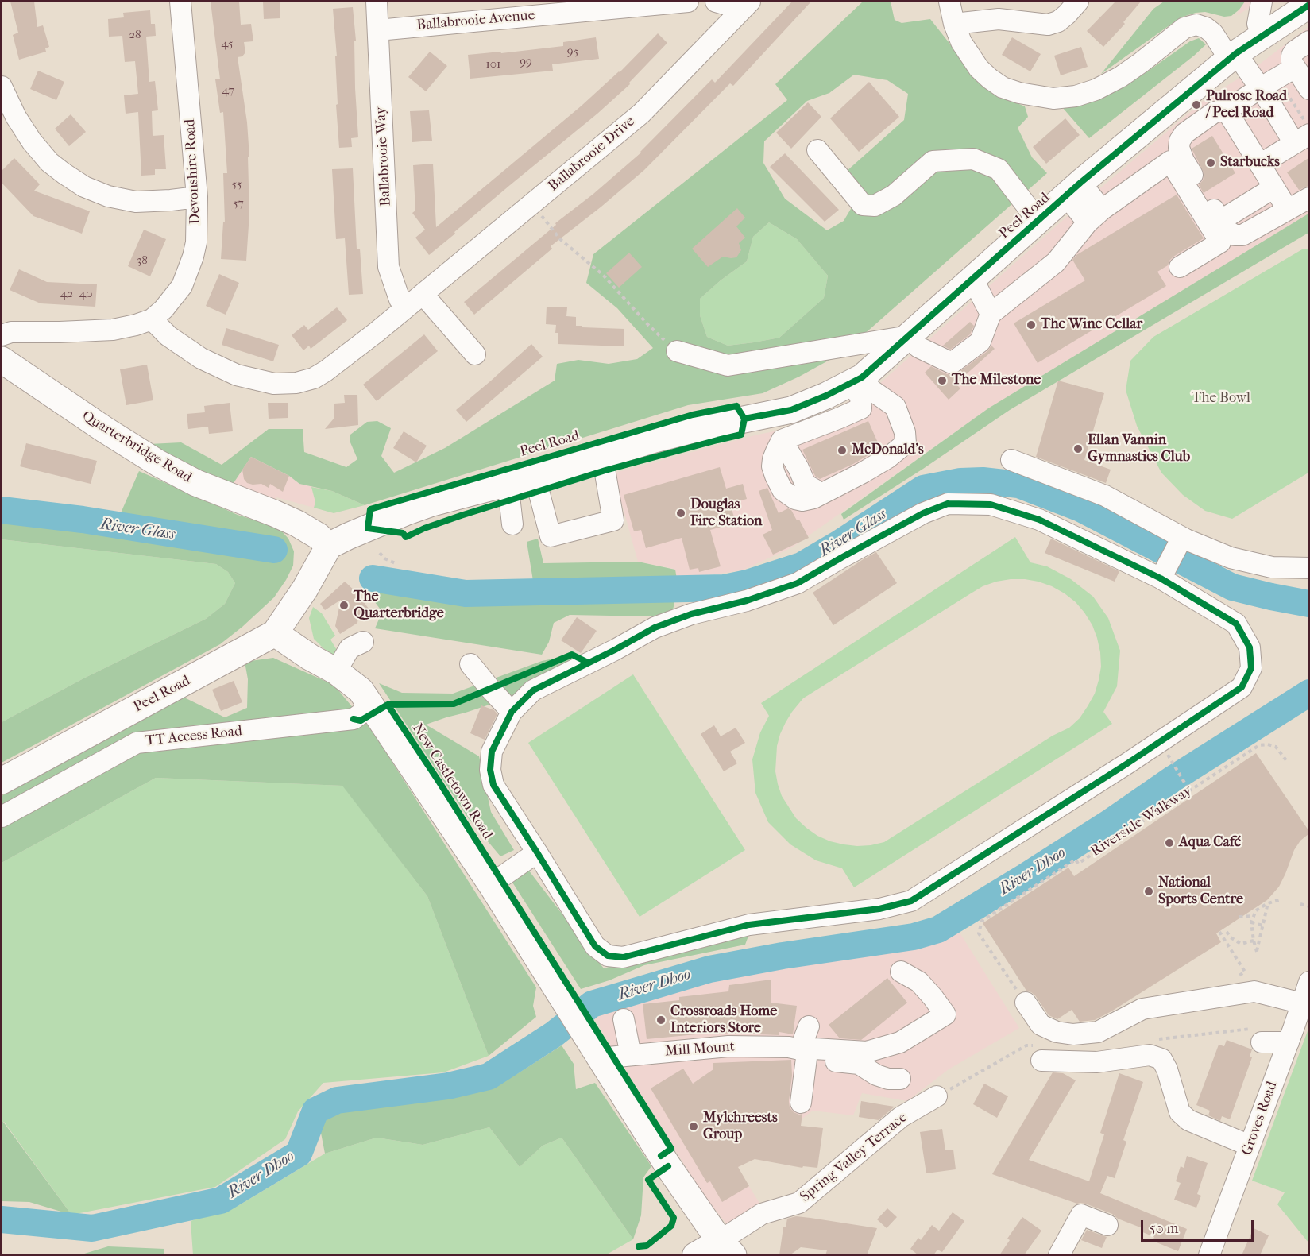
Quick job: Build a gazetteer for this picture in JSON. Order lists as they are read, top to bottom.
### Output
{
  "streets": {
    "highway": ["Peel Road", "Quarterbridge Road", "New Castletown Road"],
    "street": [
      "Ballabrooie Avenue",
      "Ballabrooie Drive",
      "Ballabrooie Way",
      "Devonshire Road",
      "TT Access Road",
      "Mill Mount",
      "Groves Road",
      "Spring Valley Terrace"
    ],
    "path": ["Riverside Walkway"]
  },
  "crossings": [
    ["Ballabrooie Avenue", "Ballabrooie Way"],
    ["Ballabrooie Drive", "Ballabrooie Way"],
    ["Ballabrooie Drive", "Devonshire Road"],
    ["Peel Road", "Quarterbridge Road"],
    ["Peel Road", "New Castletown Road"],
    ["TT Access Road", "New Castletown Road"],
    ["New Castletown Road", "Mill Mount"],
    ["New Castletown Road", "Spring Valley Terrace"]
  ],
  "water": ["River Glass", "River Dhoo"],
  "parks": ["The Bowl"],
  "places": [
    "Pulrose Road / Peel Road",
    "Starbucks",
    "The Wine Cellar",
    "The Milestone",
    "Ellan Vannin Gymnastics Club",
    "McDonald's",
    "Douglas Fire Station",
    "The Quarterbridge",
    "Aqua Café",
    "National Sports Centre",
    "Crossroads Home Interiors Store",
    "Mylchreests Group"
  ],
  "house_numbers": [
    "28",
    "45",
    "95",
    "99",
    "101",
    "47",
    "55",
    "57",
    "38",
    "42",
    "40"
  ],
  "scale_bar": "50 m"
}
